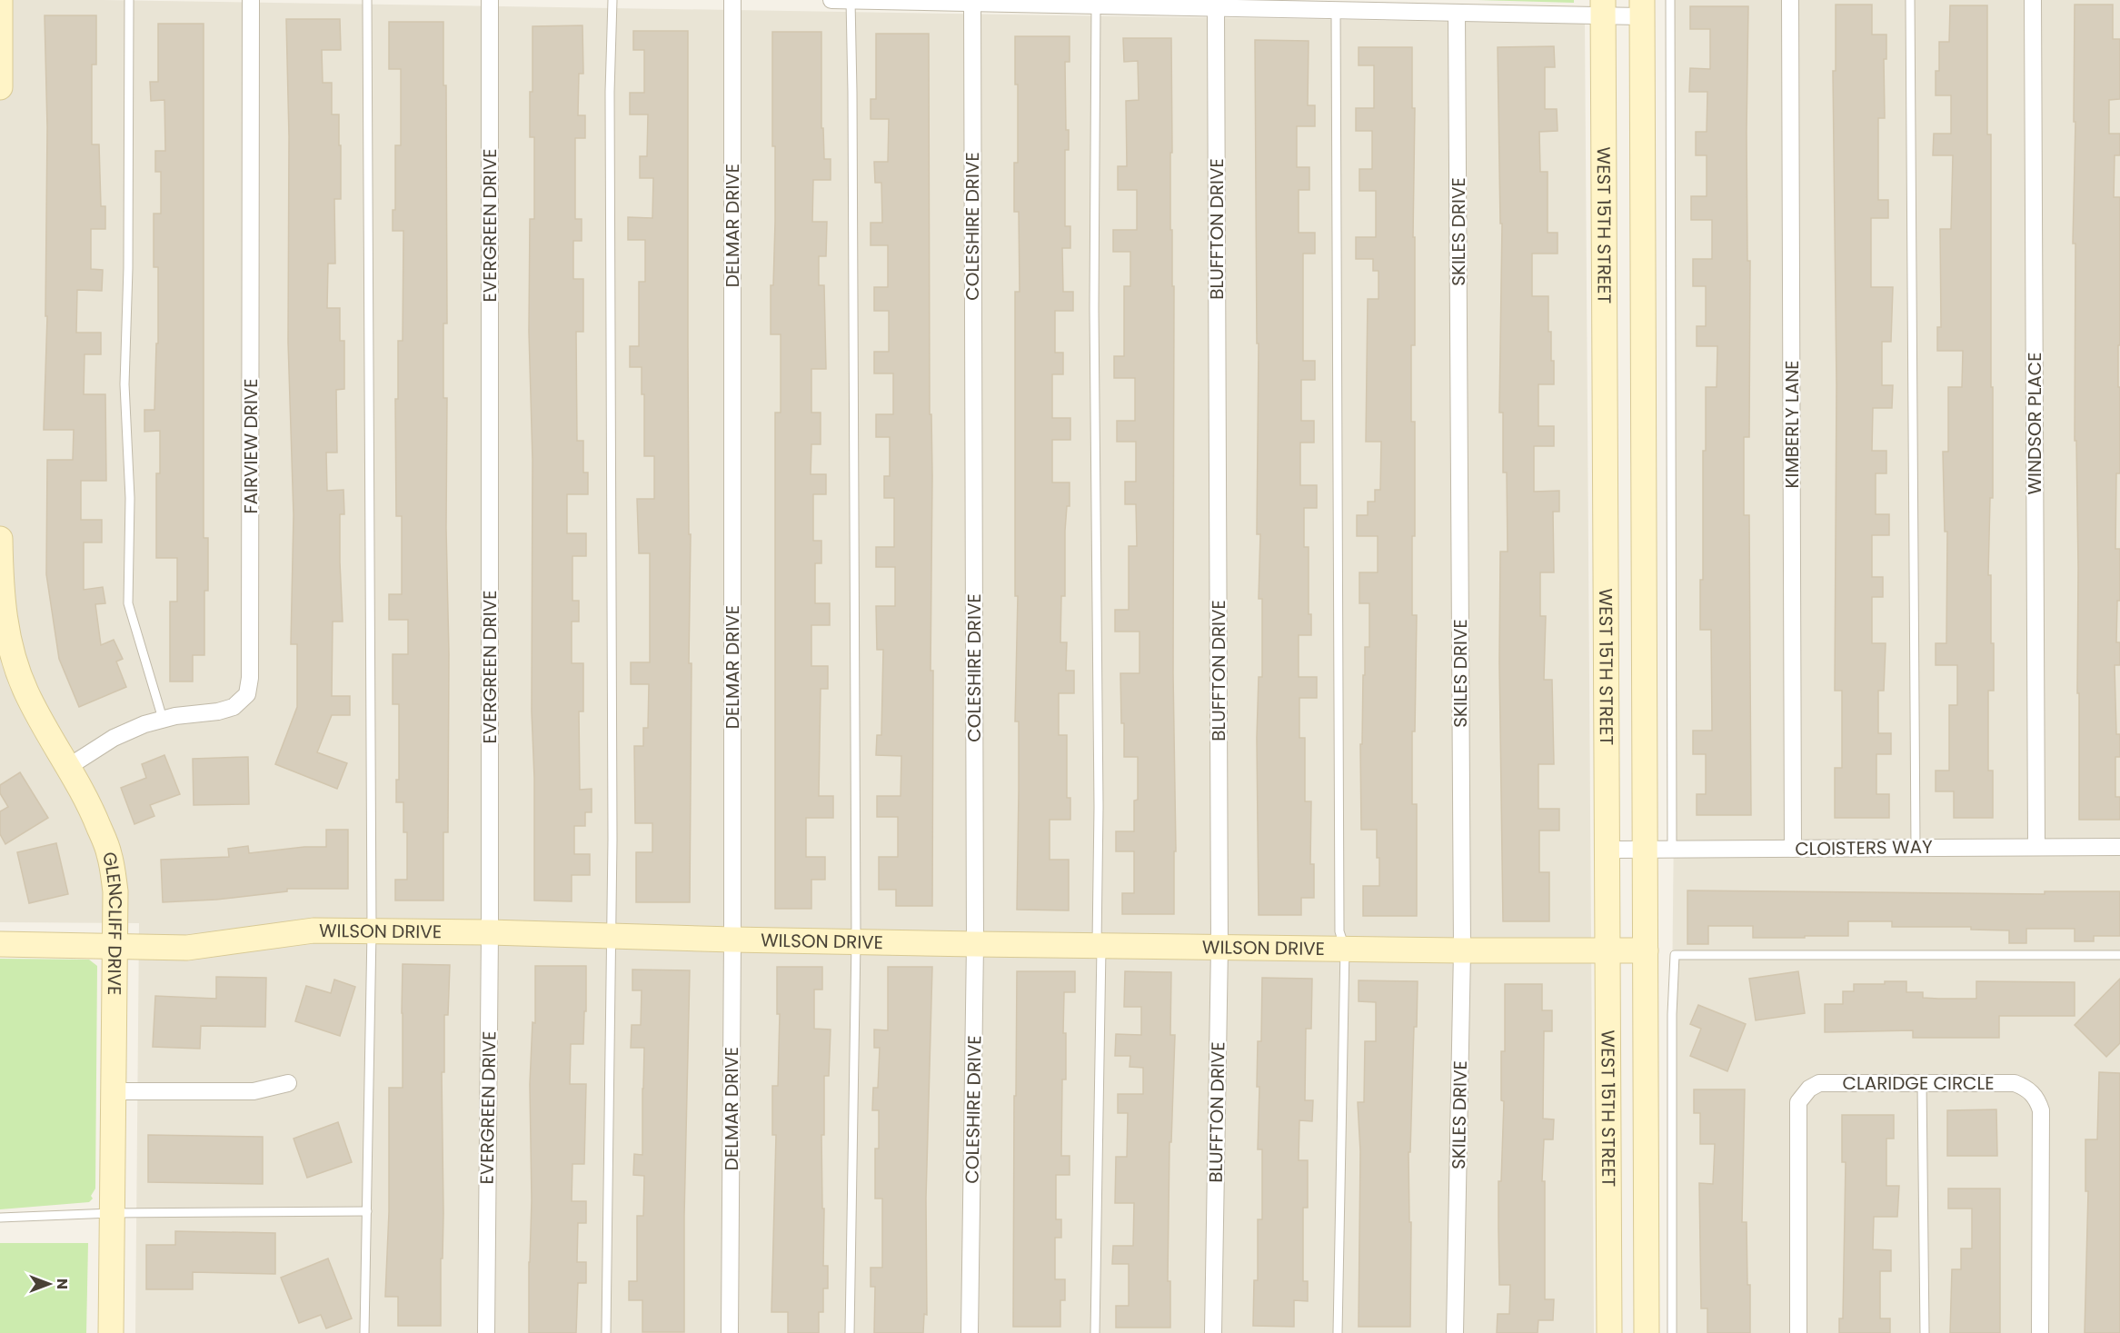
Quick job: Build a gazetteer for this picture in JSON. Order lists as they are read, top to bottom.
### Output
{
  "streets": {
    "main road": ["WEST 15TH STREET", "GLENCLIFF DRIVE", "WILSON DRIVE"],
    "street": [
      "EVERGREEN DRIVE",
      "DELMAR DRIVE",
      "COLESHIRE DRIVE",
      "BLUFFTON DRIVE",
      "SKILES DRIVE",
      "WINDSOR PLACE",
      "KIMBERLY LANE",
      "FAIRVIEW DRIVE",
      "CLOISTERS WAY",
      "CLARIDGE CIRCLE"
    ]
  },
  "crossings": [
    ["EVERGREEN DRIVE", "WILSON DRIVE"],
    ["DELMAR DRIVE", "WILSON DRIVE"],
    ["WEST 15TH STREET", "CLOISTERS WAY"],
    ["WEST 15TH STREET", "WILSON DRIVE"],
    ["COLESHIRE DRIVE", "WILSON DRIVE"],
    ["BLUFFTON DRIVE", "WILSON DRIVE"],
    ["SKILES DRIVE", "WILSON DRIVE"],
    ["WINDSOR PLACE", "CLOISTERS WAY"],
    ["KIMBERLY LANE", "CLOISTERS WAY"],
    ["FAIRVIEW DRIVE", "GLENCLIFF DRIVE"],
    ["GLENCLIFF DRIVE", "WILSON DRIVE"]
  ],
  "north": "right"
}
